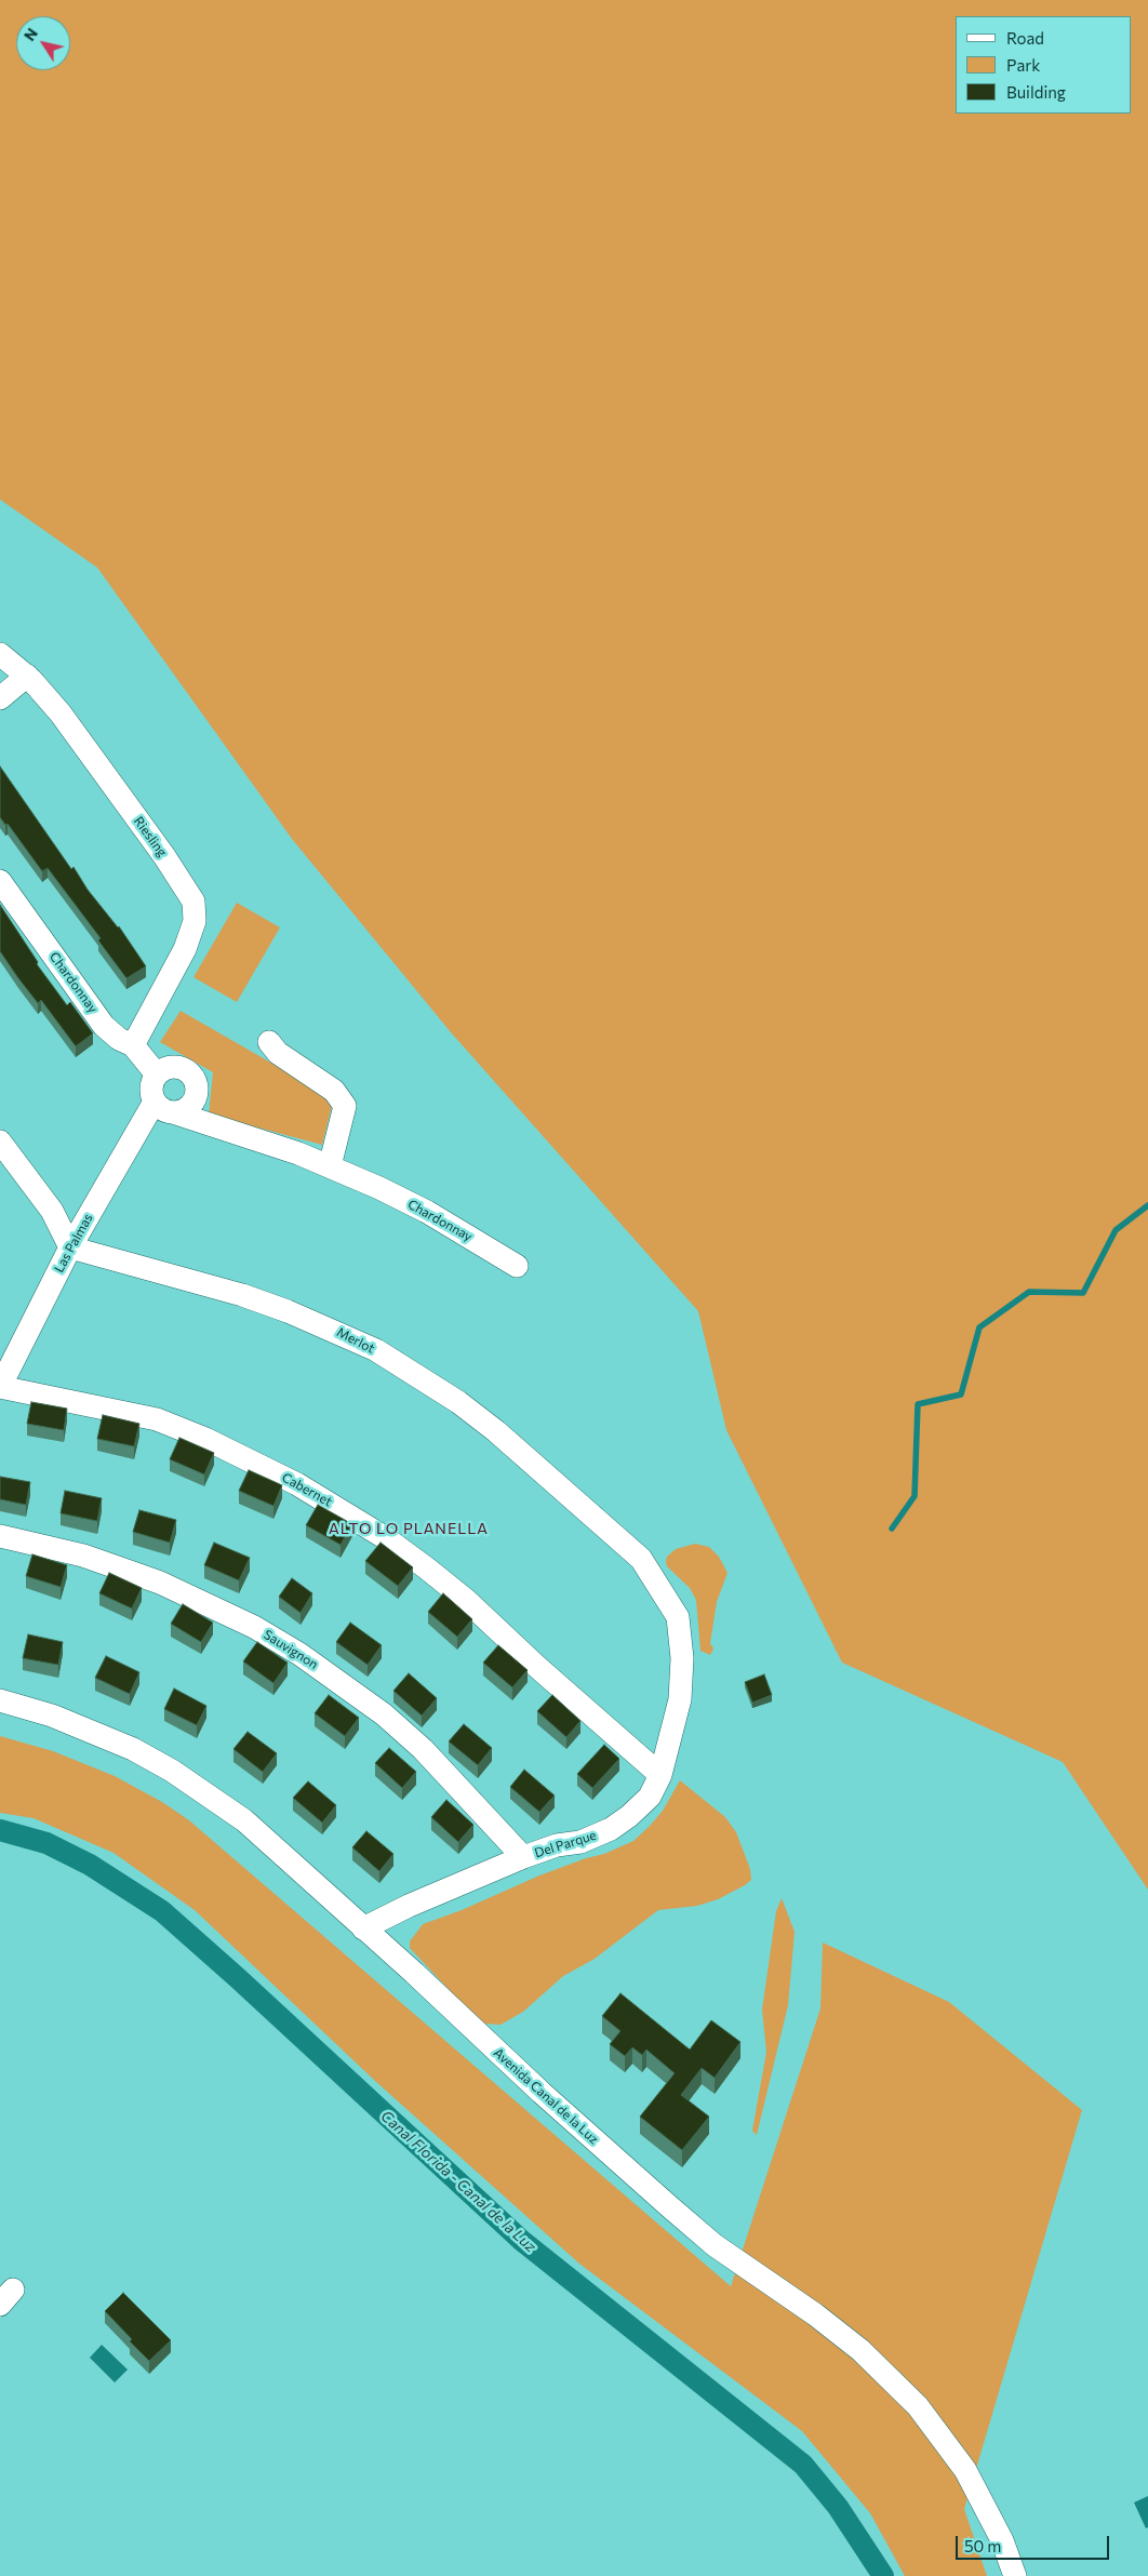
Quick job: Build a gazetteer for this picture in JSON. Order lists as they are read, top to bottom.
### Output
{
  "streets": {
    "street": [
      "Riesling",
      "Chardonnay",
      "Las Palmas",
      "Merlot",
      "Cabernet",
      "Sauvignon",
      "Del Parque",
      "Avenida Canal de la Luz"
    ]
  },
  "crossings": [
    ["Riesling", "Chardonnay"],
    ["Chardonnay", "Las Palmas"],
    ["Las Palmas", "Merlot"],
    ["Las Palmas", "Cabernet"],
    ["Merlot", "Del Parque"],
    ["Cabernet", "Del Parque"],
    ["Sauvignon", "Del Parque"],
    ["Del Parque", "Avenida Canal de la Luz"]
  ],
  "districts": ["ALTO LO PLANELLA"],
  "water": ["Canal Florida - Canal de la Luz"],
  "legend": ["Road", "Park", "Building"],
  "scale_bar": "50 m",
  "north": "top left"
}
